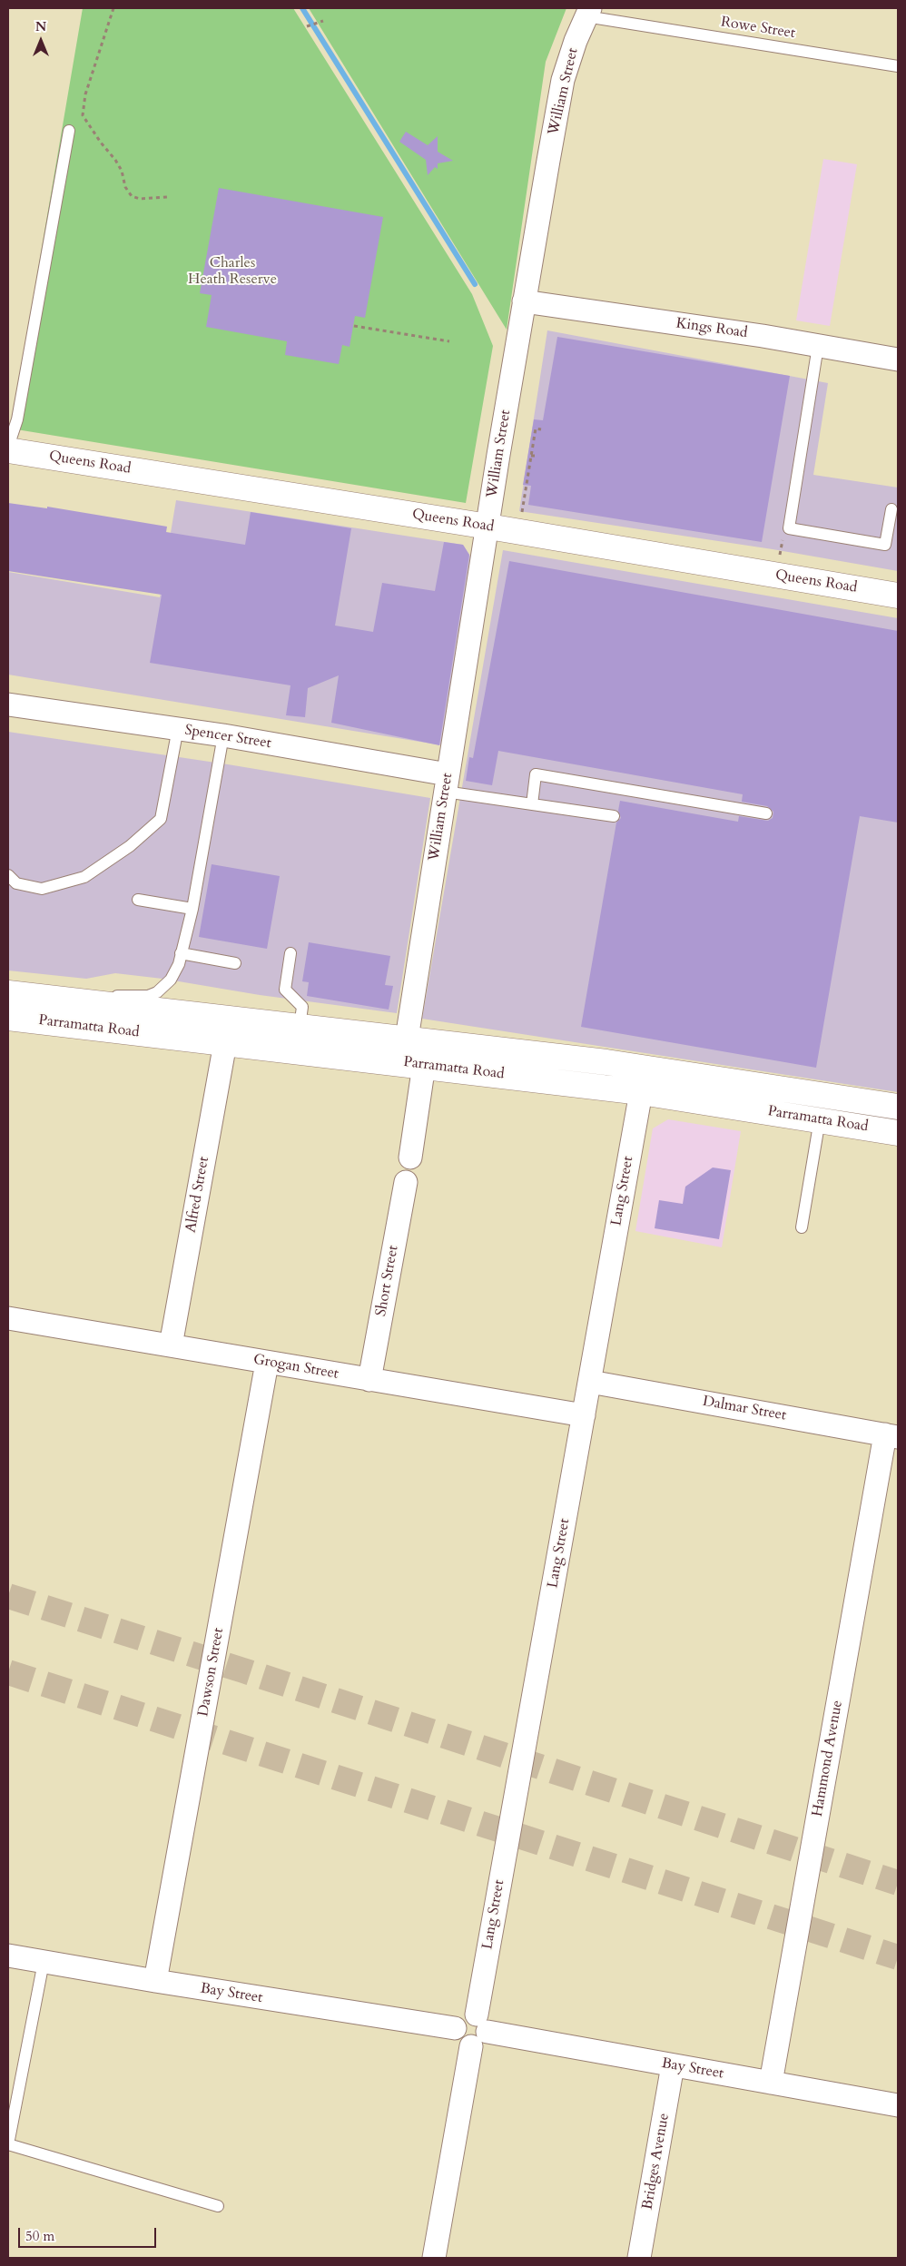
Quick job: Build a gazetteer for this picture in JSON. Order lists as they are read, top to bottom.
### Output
{
  "streets": {
    "main road": ["Queens Road", "Parramatta Road"],
    "street": [
      "William Street",
      "Kings Road",
      "Spencer Street",
      "Lang Street",
      "Alfred Street",
      "Short Street",
      "Grogan Street",
      "Dalmar Street",
      "Dawson Street",
      "Hammond Avenue",
      "Bay Street",
      "Bridges Avenue"
    ],
    "lane": ["Rowe Street"]
  },
  "crossings": [
    ["Rowe Street", "William Street"],
    ["William Street", "Kings Road"],
    ["William Street", "Queens Road"],
    ["William Street", "Spencer Street"],
    ["William Street", "Parramatta Road"],
    ["Parramatta Road", "Lang Street"],
    ["Parramatta Road", "Alfred Street"],
    ["Lang Street", "Grogan Street"],
    ["Lang Street", "Dalmar Street"],
    ["Lang Street", "Bay Street"],
    ["Alfred Street", "Grogan Street"],
    ["Short Street", "Grogan Street"],
    ["Grogan Street", "Dawson Street"],
    ["Dalmar Street", "Hammond Avenue"],
    ["Dawson Street", "Bay Street"],
    ["Hammond Avenue", "Bay Street"],
    ["Bay Street", "Bridges Avenue"]
  ],
  "parks": ["Charles Heath Reserve"],
  "scale_bar": "50 m",
  "north": "top"
}
